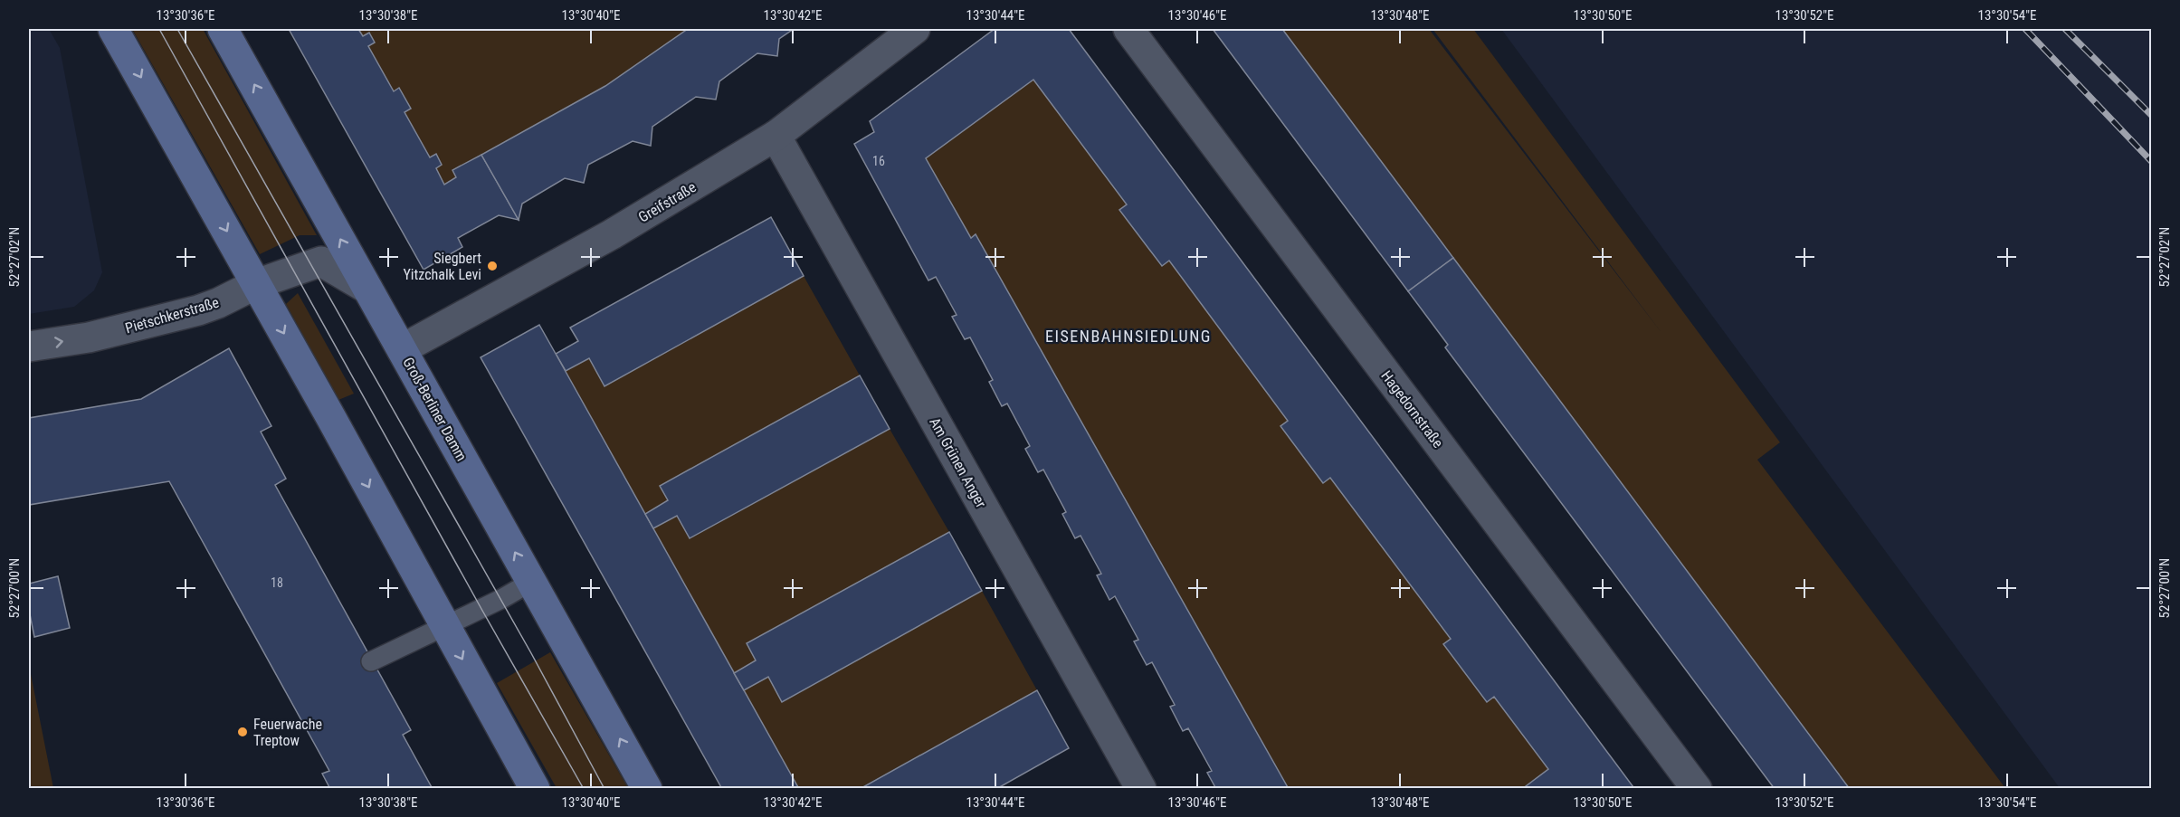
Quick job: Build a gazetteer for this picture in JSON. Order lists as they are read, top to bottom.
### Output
{
  "streets": {
    "main road": ["Groß-Berliner Damm"],
    "street": [
      "Greifstraße",
      "Pietschkerstraße",
      "Hagedornstraße",
      "Am Grünen Anger"
    ]
  },
  "crossings": [
    ["Greifstraße", "Groß-Berliner Damm"],
    ["Greifstraße", "Am Grünen Anger"],
    ["Pietschkerstraße", "Groß-Berliner Damm"]
  ],
  "one_way": ["Pietschkerstraße"],
  "districts": ["EISENBAHNSIEDLUNG"],
  "places": ["Siegbert Yitzchalk Levi", "Feuerwache Treptow"],
  "house_numbers": ["16", "18"],
  "coordinates": [
    "13°30'36\"E",
    "13°30'38\"E",
    "13°30'40\"E",
    "13°30'42\"E",
    "13°30'44\"E",
    "13°30'46\"E",
    "13°30'48\"E",
    "13°30'50\"E",
    "13°30'52\"E",
    "13°30'54\"E",
    "52°27'02\"N",
    "52°27'00\"N"
  ]
}
